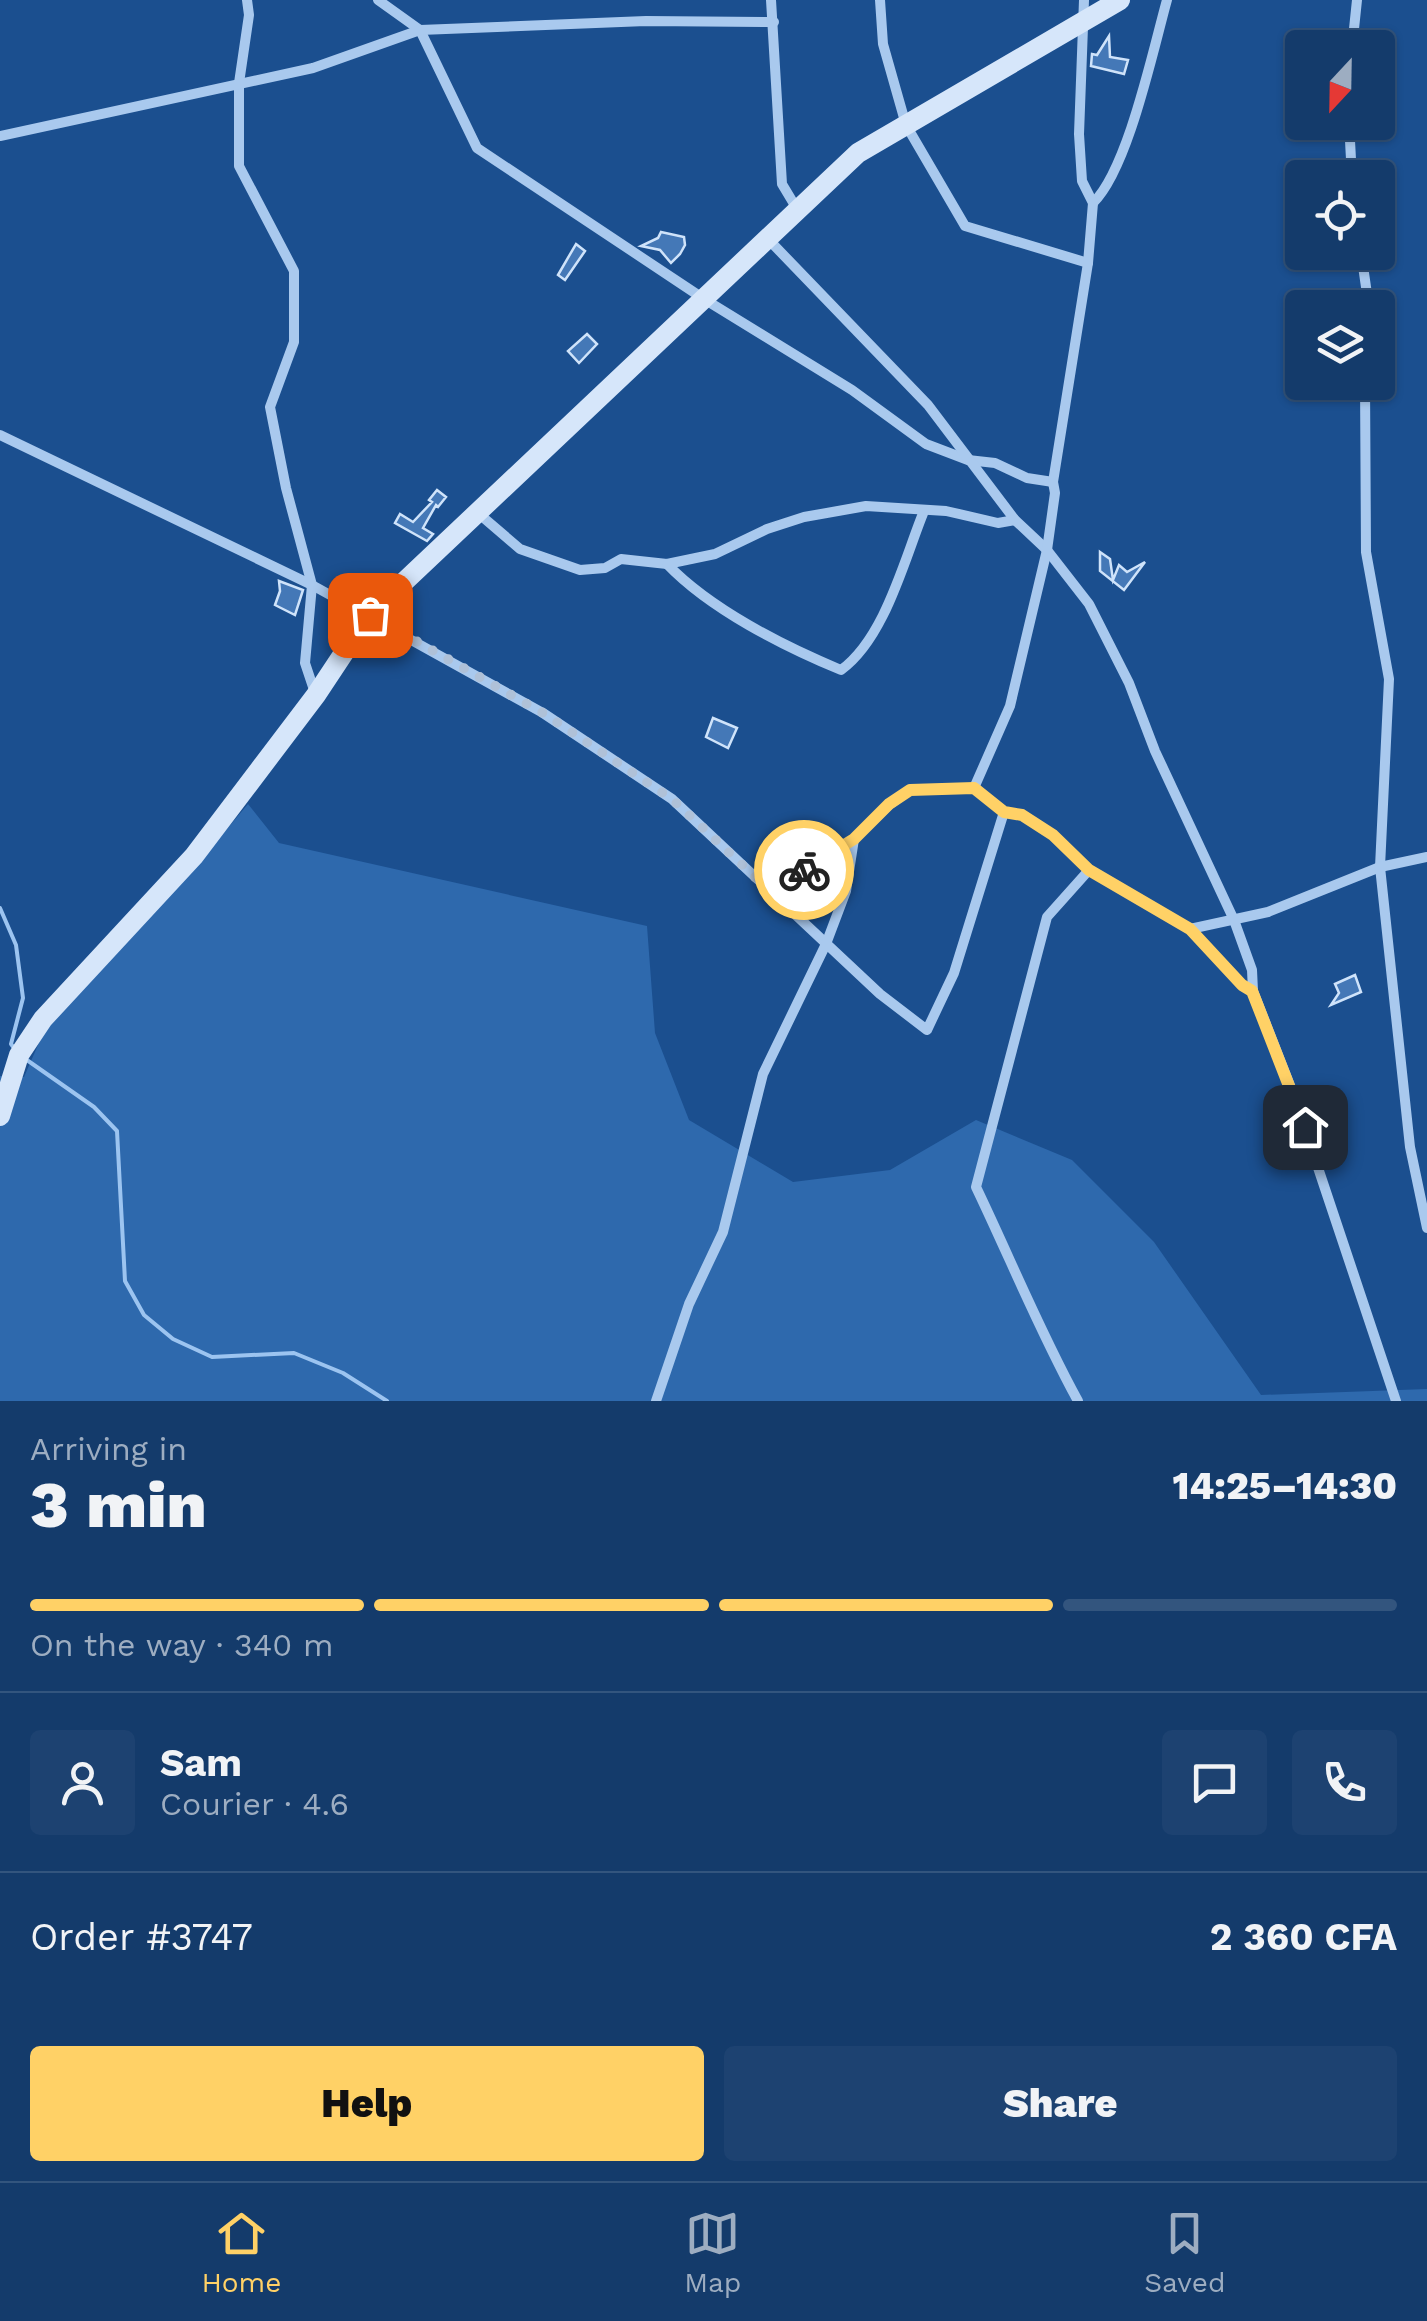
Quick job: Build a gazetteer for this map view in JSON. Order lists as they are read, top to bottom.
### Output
{
  "north": "bottom",
  "page": {
    "heading": ["3 min", "Arriving in", "14:25–14:30"],
    "panel": [
      "Sam",
      "Courier · 4.6",
      "Order #3747",
      "2 360 CFA"
    ],
    "bar": "On the way · 340 m",
    "buttons": ["Help", "Share"],
    "tabs": ["Home", "Map", "Saved"]
  }
}
